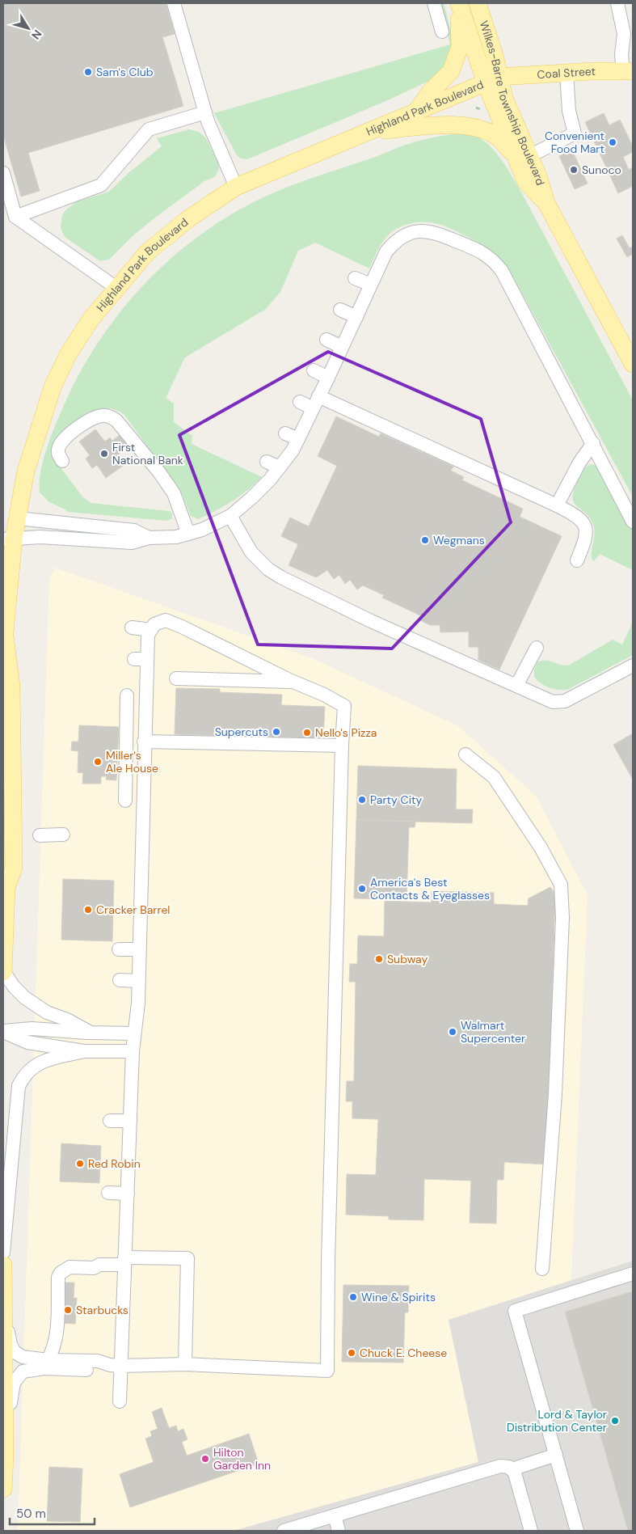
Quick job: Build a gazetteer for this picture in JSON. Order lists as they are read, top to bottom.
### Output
{
  "streets": {
    "main road": ["Coal Street", "Wilkes-Barre Township Boulevard", "Highland Park Boulevard"]
  },
  "crossings": [
    ["Coal Street", "Wilkes-Barre Township Boulevard"],
    ["Coal Street", "Highland Park Boulevard"],
    ["Wilkes-Barre Township Boulevard", "Highland Park Boulevard"]
  ],
  "places": [
    "Sam's Club",
    "Convenient Food Mart",
    "Sunoco",
    "First National Bank",
    "Wegmans",
    "Supercuts",
    "Nello's Pizza",
    "Miller's Ale House",
    "Party City",
    "America's Best Contacts & Eyeglasses",
    "Cracker Barrel",
    "Subway",
    "Walmart Supercenter",
    "Red Robin",
    "Wine & Spirits",
    "Starbucks",
    "Chuck E. Cheese",
    "Lord & Taylor Distribution Center",
    "Hilton Garden Inn"
  ],
  "scale_bar": "50 m",
  "north": "bottom right"
}
